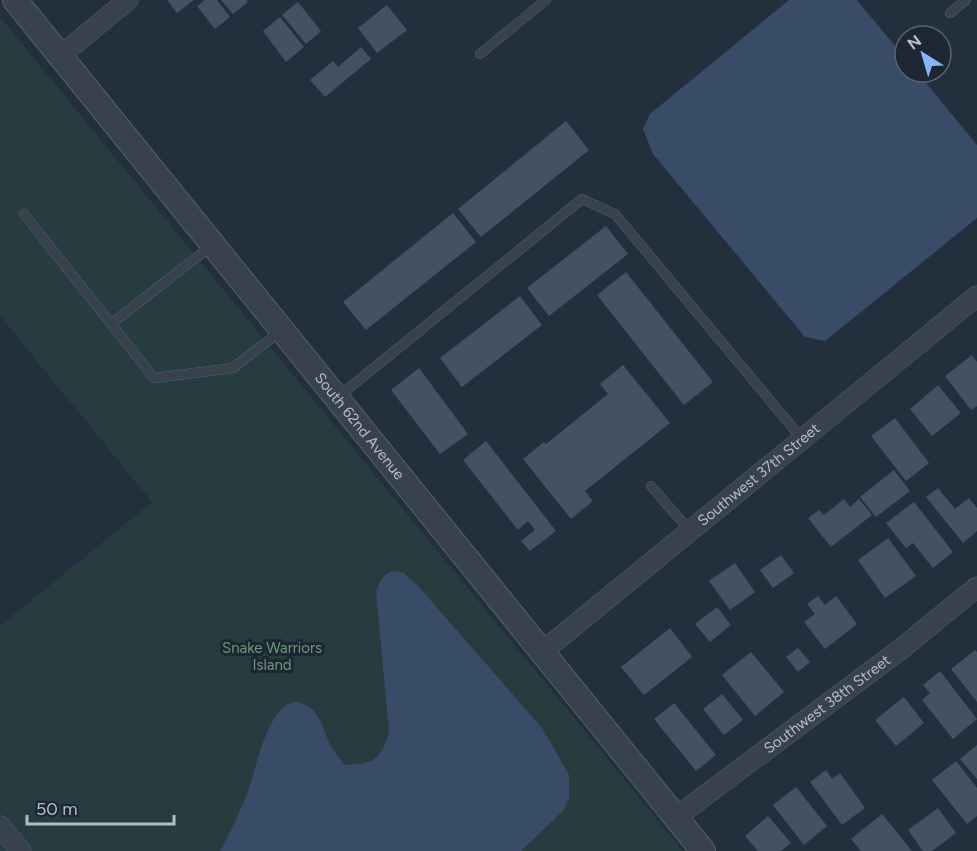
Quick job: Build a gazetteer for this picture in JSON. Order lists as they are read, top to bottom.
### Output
{
  "streets": {
    "street": ["South 62nd Avenue", "Southwest 37th Street", "Southwest 38th Street"]
  },
  "crossings": [
    ["South 62nd Avenue", "Southwest 37th Street"],
    ["South 62nd Avenue", "Southwest 38th Street"]
  ],
  "parks": ["Snake Warriors Island"],
  "scale_bar": "50 m",
  "north": "top left"
}
